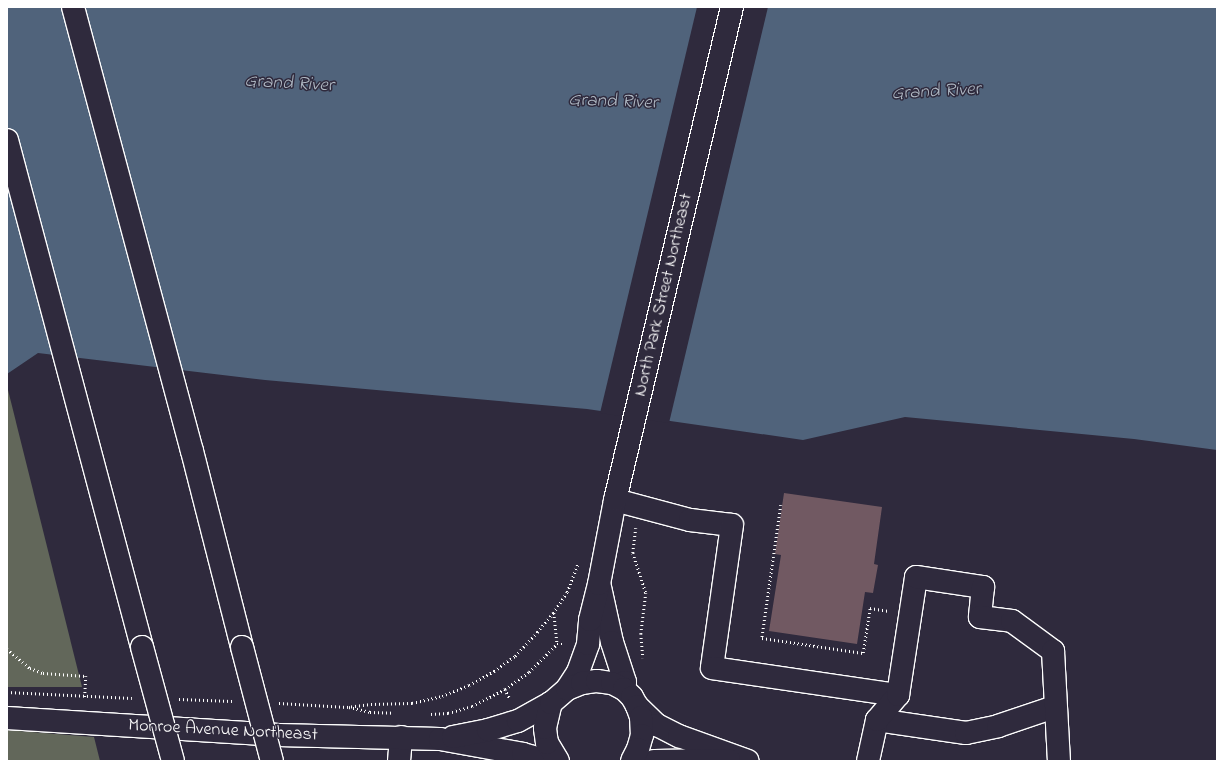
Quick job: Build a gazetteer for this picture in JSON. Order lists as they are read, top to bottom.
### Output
{
  "streets": {
    "main road": ["North Park Street Northeast", "Monroe Avenue Northeast"]
  },
  "crossings": [
    ["North Park Street Northeast", "Monroe Avenue Northeast"]
  ],
  "water": ["Grand River"]
}
